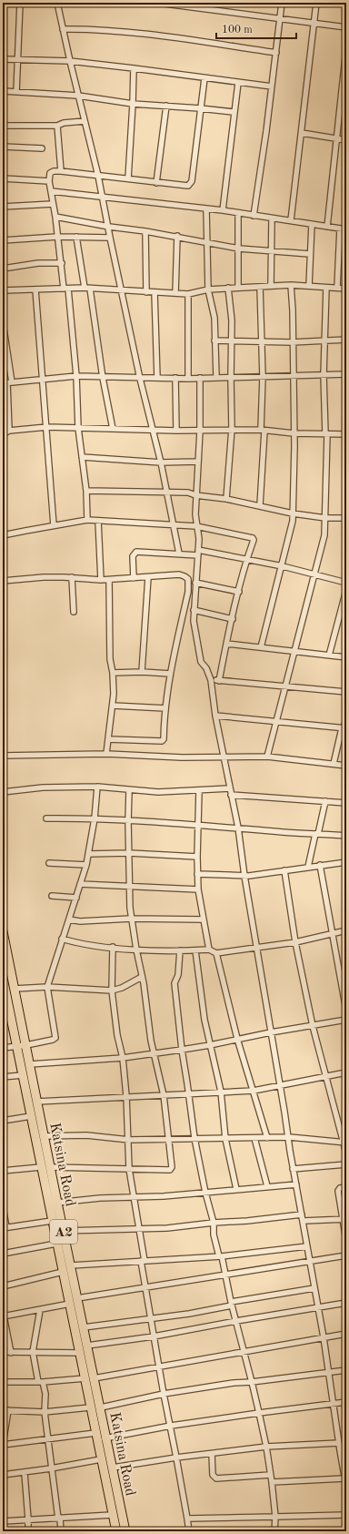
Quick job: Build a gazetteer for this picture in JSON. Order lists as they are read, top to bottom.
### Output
{
  "streets": {
    "highway": ["Katsina Road", "A2"]
  },
  "scale_bar": "100 m"
}
